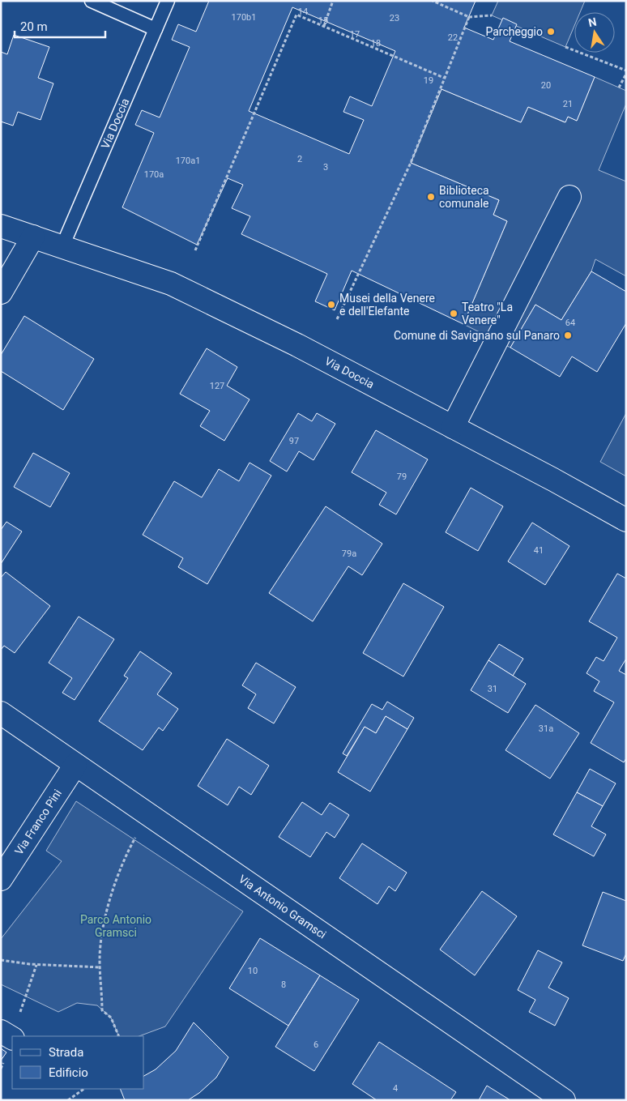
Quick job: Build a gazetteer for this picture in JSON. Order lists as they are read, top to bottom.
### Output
{
  "streets": {
    "street": ["Via Doccia", "Via Franco Pini", "Via Antonio Gramsci"]
  },
  "crossings": [
    ["Via Franco Pini", "Via Antonio Gramsci"]
  ],
  "parks": ["Parco Antonio Gramsci"],
  "places": [
    "Parcheggio",
    "Biblioteca comunale",
    "Musei della Venere e dell'Elefante",
    "Teatro \"La Venere\"",
    "Comune di Savignano sul Panaro"
  ],
  "house_numbers": [
    "14",
    "170b1",
    "23",
    "15",
    "17",
    "22",
    "18",
    "19",
    "20",
    "21",
    "2",
    "170a1",
    "3",
    "170a",
    "64",
    "127",
    "97",
    "79",
    "41",
    "79a",
    "31",
    "31a",
    "10",
    "8",
    "6",
    "4"
  ],
  "legend": ["Strada", "Edificio"],
  "scale_bar": "20 m",
  "north": "top"
}
